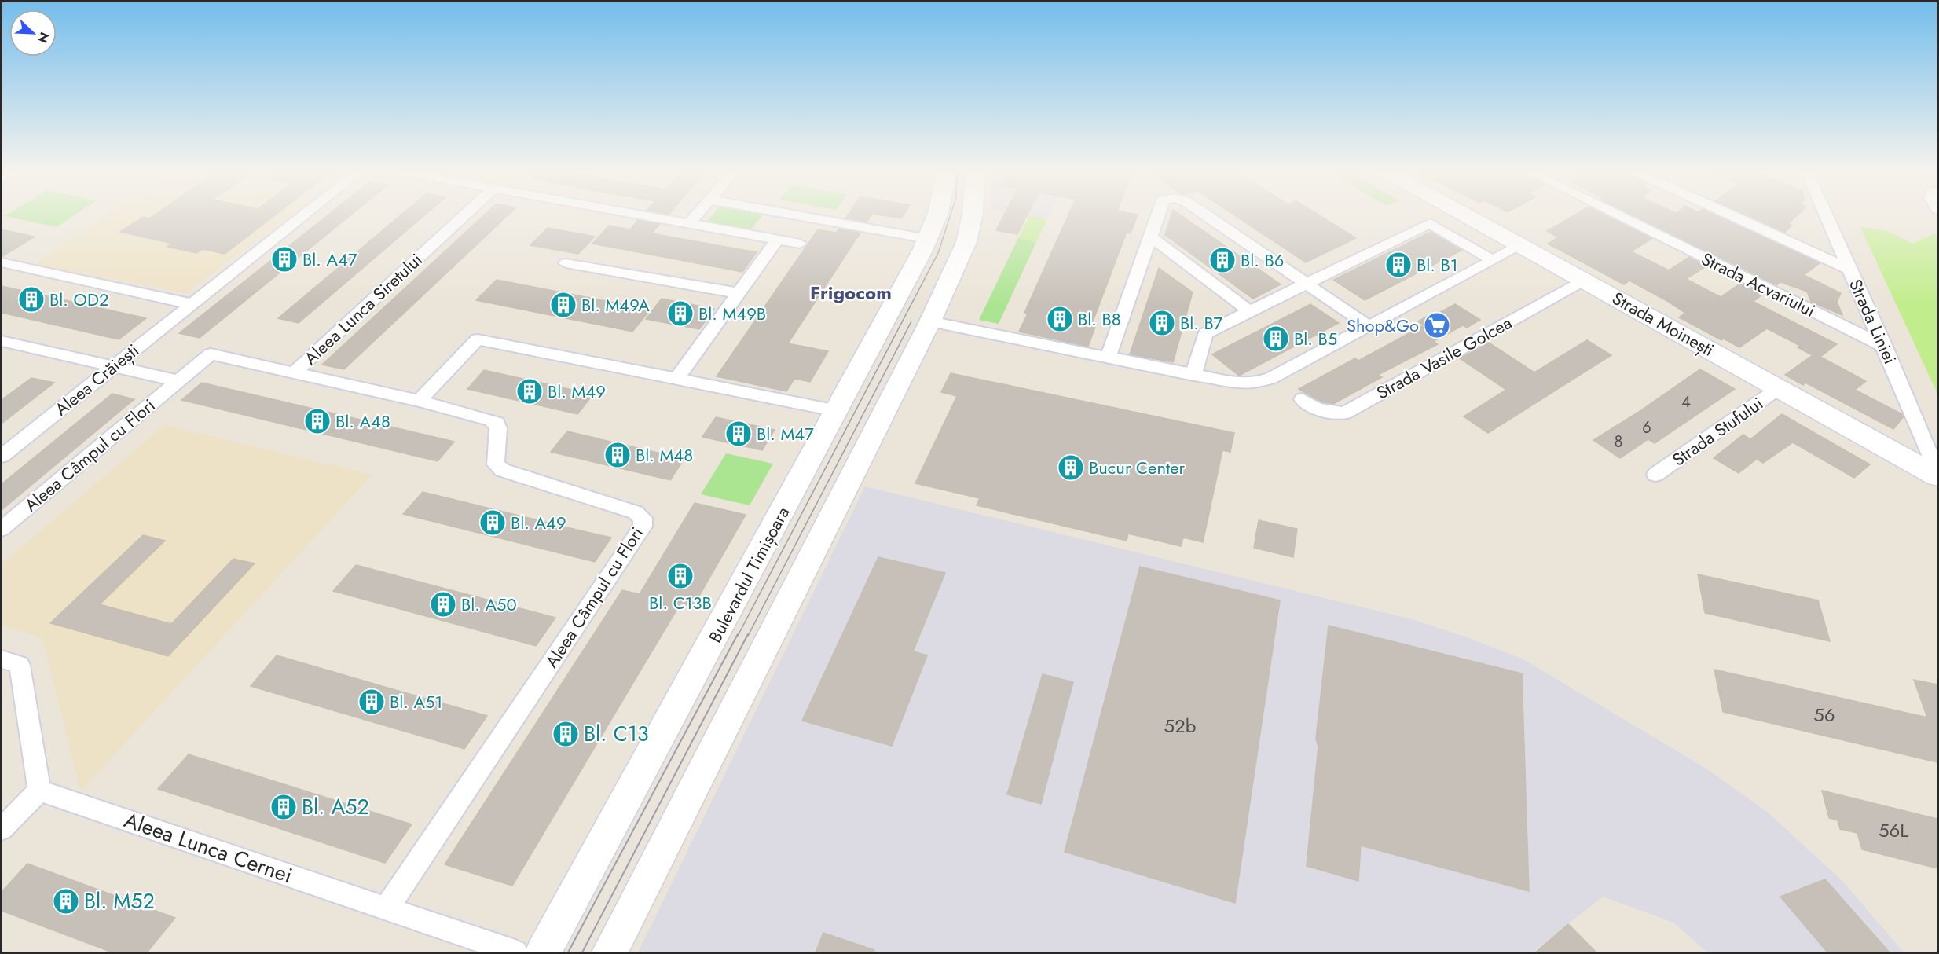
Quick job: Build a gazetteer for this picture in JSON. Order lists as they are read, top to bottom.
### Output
{
  "streets": {
    "main road": ["Strada Moinești", "Bulevardul Timișoara"],
    "street": [
      "Strada Acvariului",
      "Aleea Lunca Siretului",
      "Strada Liniei",
      "Strada Vasile Golcea",
      "Aleea Crăiești",
      "Strada Stufului",
      "Aleea Câmpul cu Flori",
      "Aleea Lunca Cernei"
    ]
  },
  "crossings": [
    ["Strada Acvariului", "Strada Liniei"],
    ["Aleea Lunca Siretului", "Aleea Câmpul cu Flori"],
    ["Strada Moinești", "Strada Vasile Golcea"],
    ["Strada Moinești", "Strada Stufului"],
    ["Aleea Crăiești", "Aleea Câmpul cu Flori"],
    ["Aleea Câmpul cu Flori", "Aleea Lunca Cernei"]
  ],
  "districts": ["Frigocom"],
  "places": {
    "building": [
      "Bl. A47",
      "Bl. B6",
      "Bl. B1",
      "Bl. OD2",
      "Bl. M49A",
      "Bl. M49B",
      "Bl. B8",
      "Bl. B7",
      "Bl. B5",
      "Bl. M49",
      "Bl. A48",
      "Bl. M47",
      "Bl. M48",
      "Bucur Center",
      "Bl. A49",
      "Bl. C13B",
      "Bl. A50",
      "Bl. A51",
      "Bl. C13",
      "Bl. A52",
      "Bl. M52"
    ],
    "supermarket": ["Shop&Go"]
  },
  "house_numbers": [
    "4",
    "6",
    "8",
    "56",
    "52b",
    "56L"
  ],
  "north": "bottom right"
}
